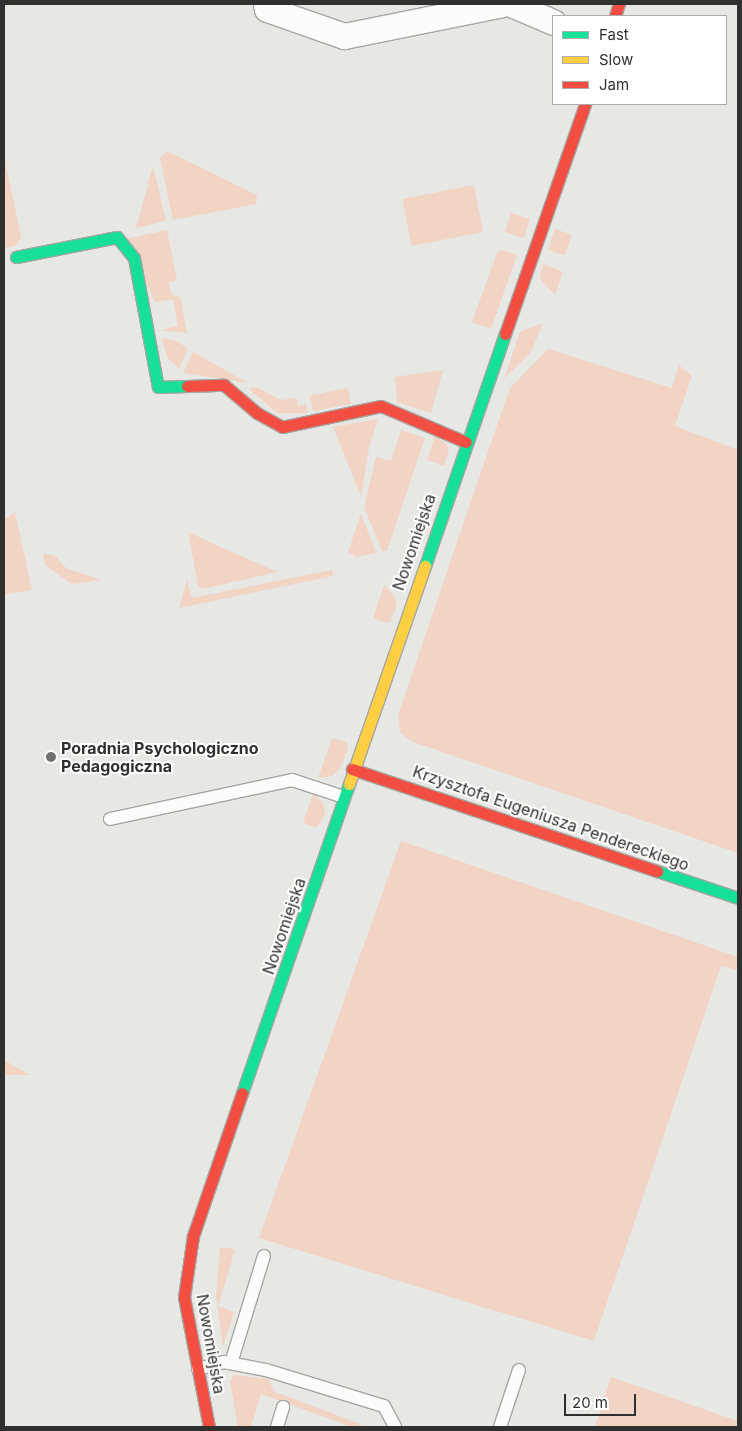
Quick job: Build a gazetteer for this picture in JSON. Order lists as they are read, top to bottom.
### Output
{
  "streets": {
    "street": ["Nowomiejska", "Krzysztofa Eugeniusza Pendereckiego"]
  },
  "crossings": [
    ["Nowomiejska", "Krzysztofa Eugeniusza Pendereckiego"]
  ],
  "places": ["Poradnia Psychologiczno Pedagogiczna"],
  "legend": ["Fast", "Slow", "Jam"],
  "scale_bar": "20 m"
}
